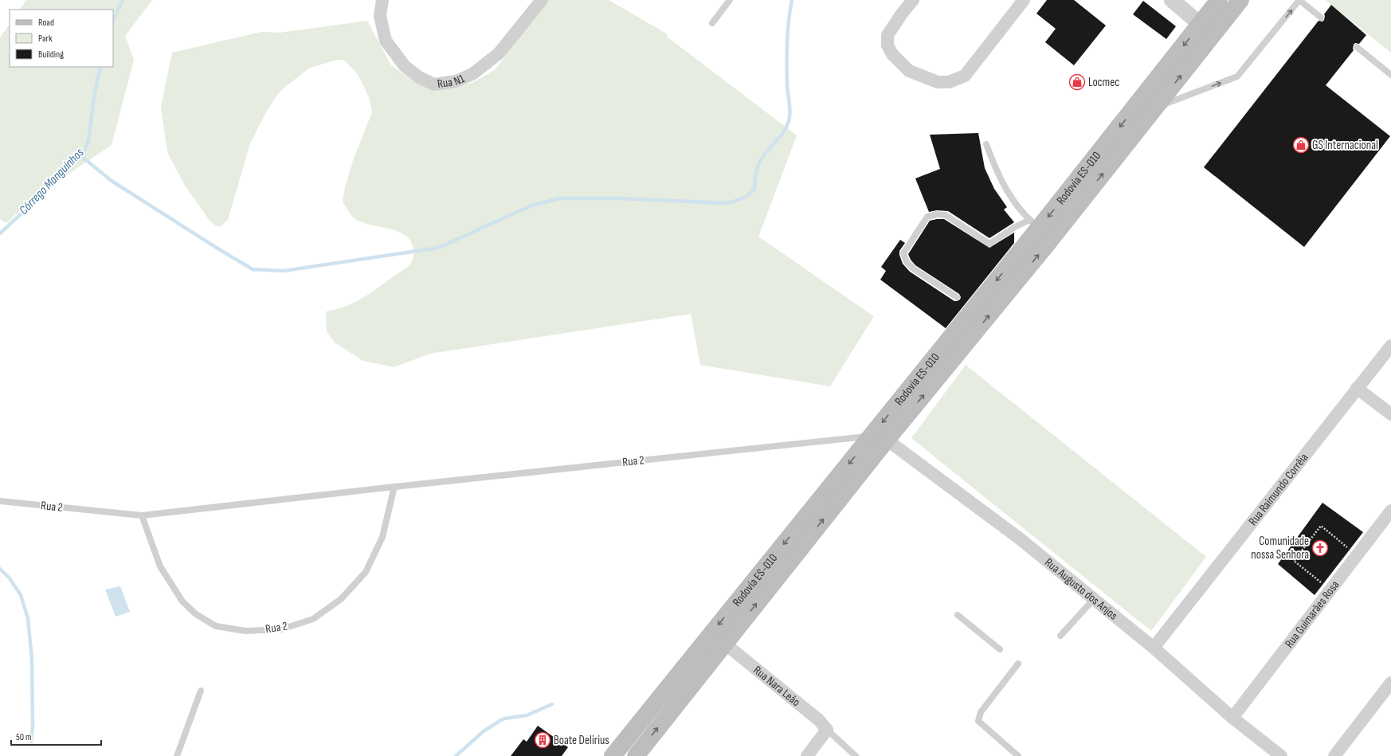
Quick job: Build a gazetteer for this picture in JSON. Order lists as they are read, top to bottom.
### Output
{
  "streets": {
    "main road": ["Rodovia ES-010"],
    "street": [
      "Rua N1",
      "Rua Raimundo Corrêia",
      "Rua Augusto dos Anjos",
      "Rua Guimarães Rosa",
      "Rua Nara Leão"
    ],
    "lane": ["Rua 2"]
  },
  "crossings": [
    ["Rodovia ES-010", "Rua 2"],
    ["Rodovia ES-010", "Rua Augusto dos Anjos"],
    ["Rodovia ES-010", "Rua Nara Leão"],
    ["Rua 2", "Rua Augusto dos Anjos"],
    ["Rua Raimundo Corrêia", "Rua Augusto dos Anjos"],
    ["Rua Augusto dos Anjos", "Rua Guimarães Rosa"]
  ],
  "water": ["Córrego Manguinhos"],
  "places": {
    "shop": ["Locmec", "GS Internacional"],
    "church": ["Comunidade nossa Senhora"],
    "building": ["Boate Delirius"]
  },
  "legend": ["Road", "Park", "Building"],
  "scale_bar": "50 m"
}
